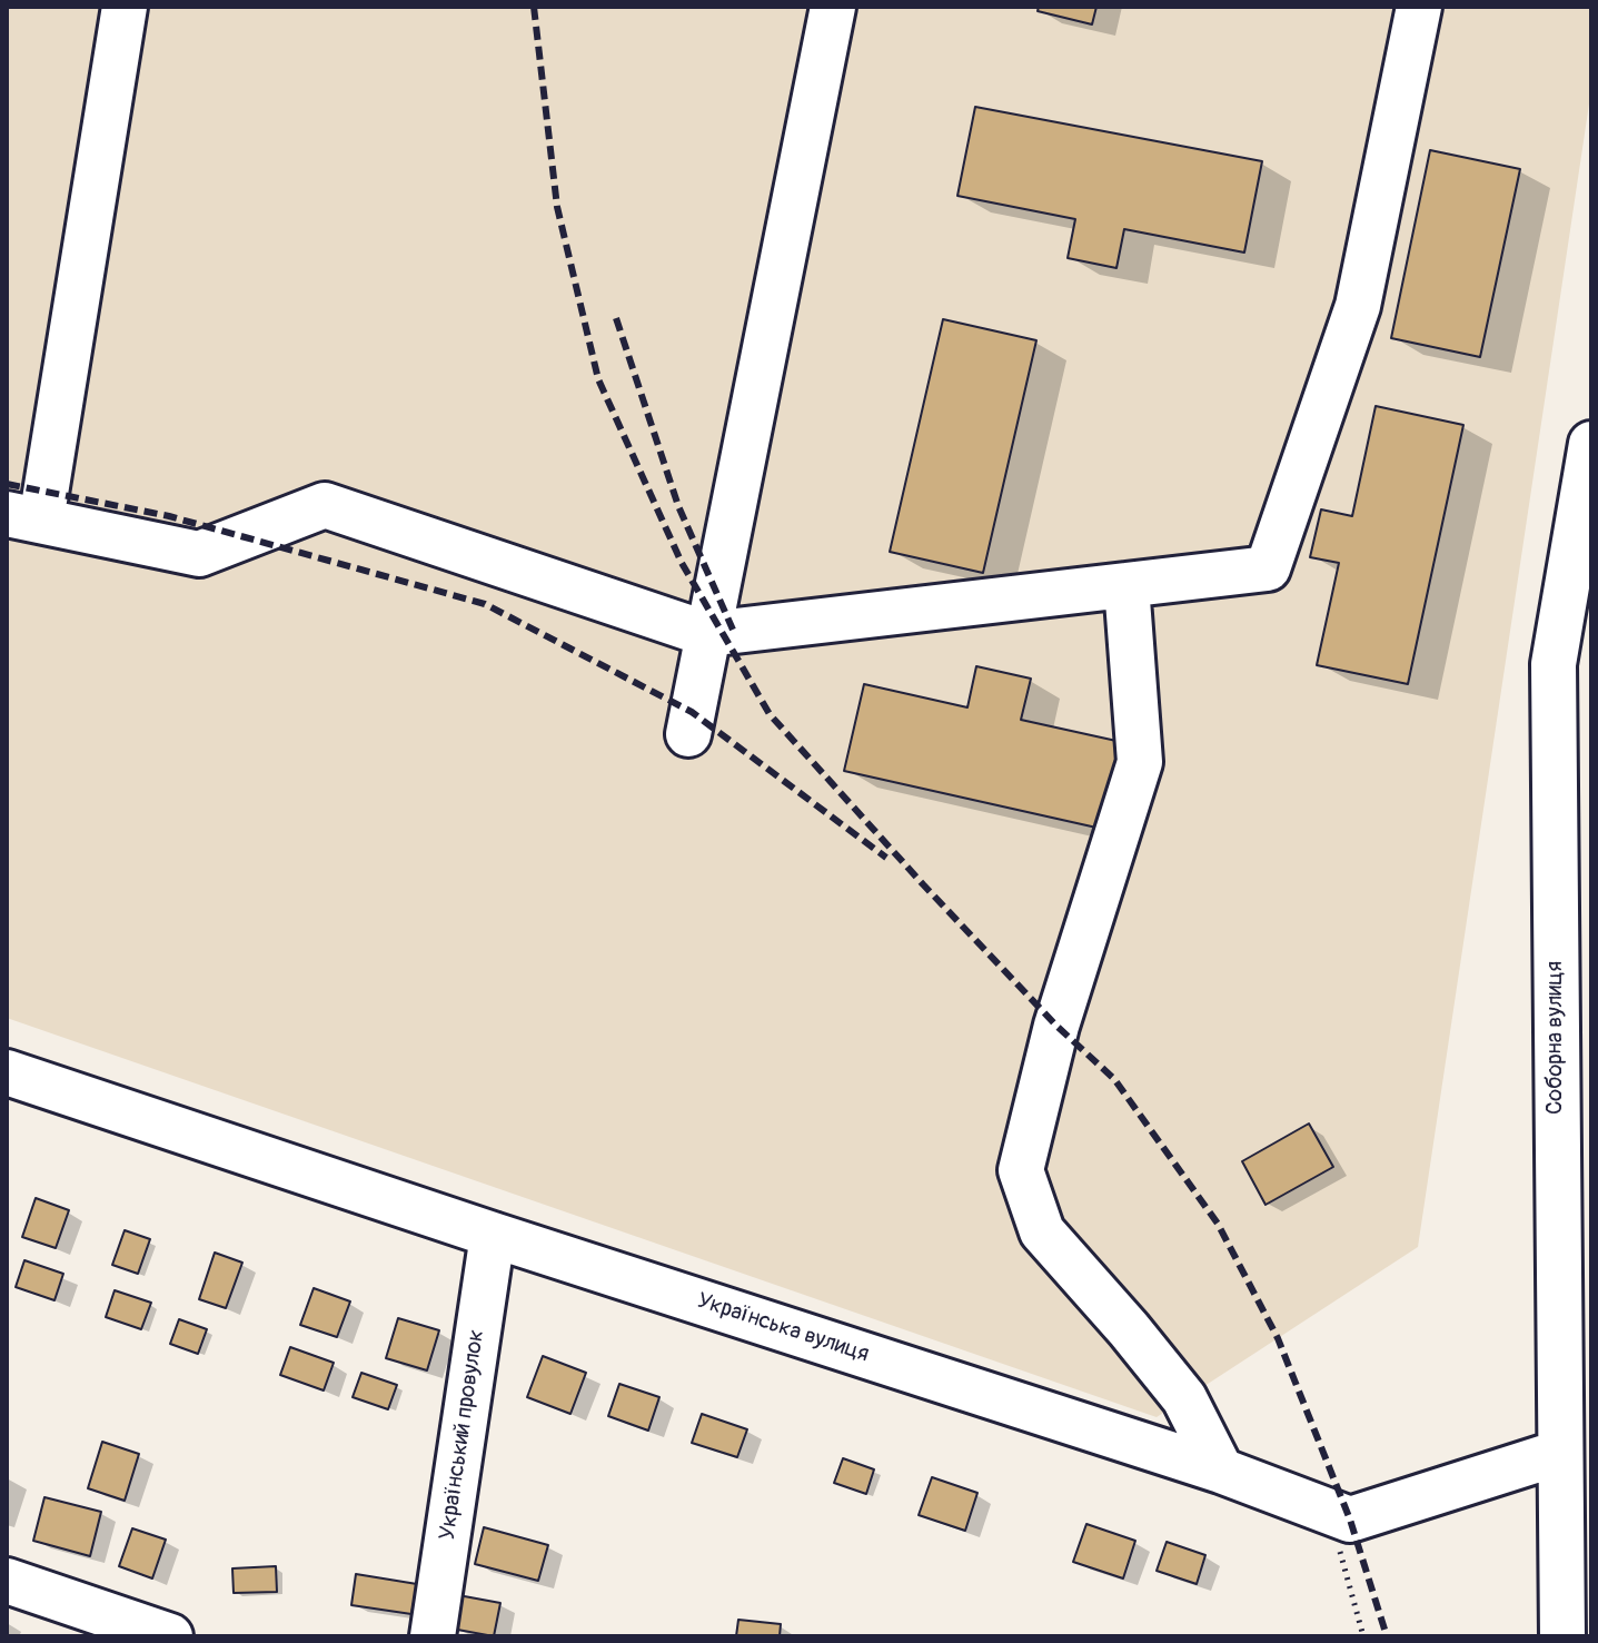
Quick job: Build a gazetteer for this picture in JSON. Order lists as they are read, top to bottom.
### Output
{
  "streets": {
    "street": ["Соборна вулиця", "Українська вулиця", "Український провулок"]
  },
  "crossings": [
    ["Соборна вулиця", "Українська вулиця"],
    ["Українська вулиця", "Український провулок"]
  ]
}
